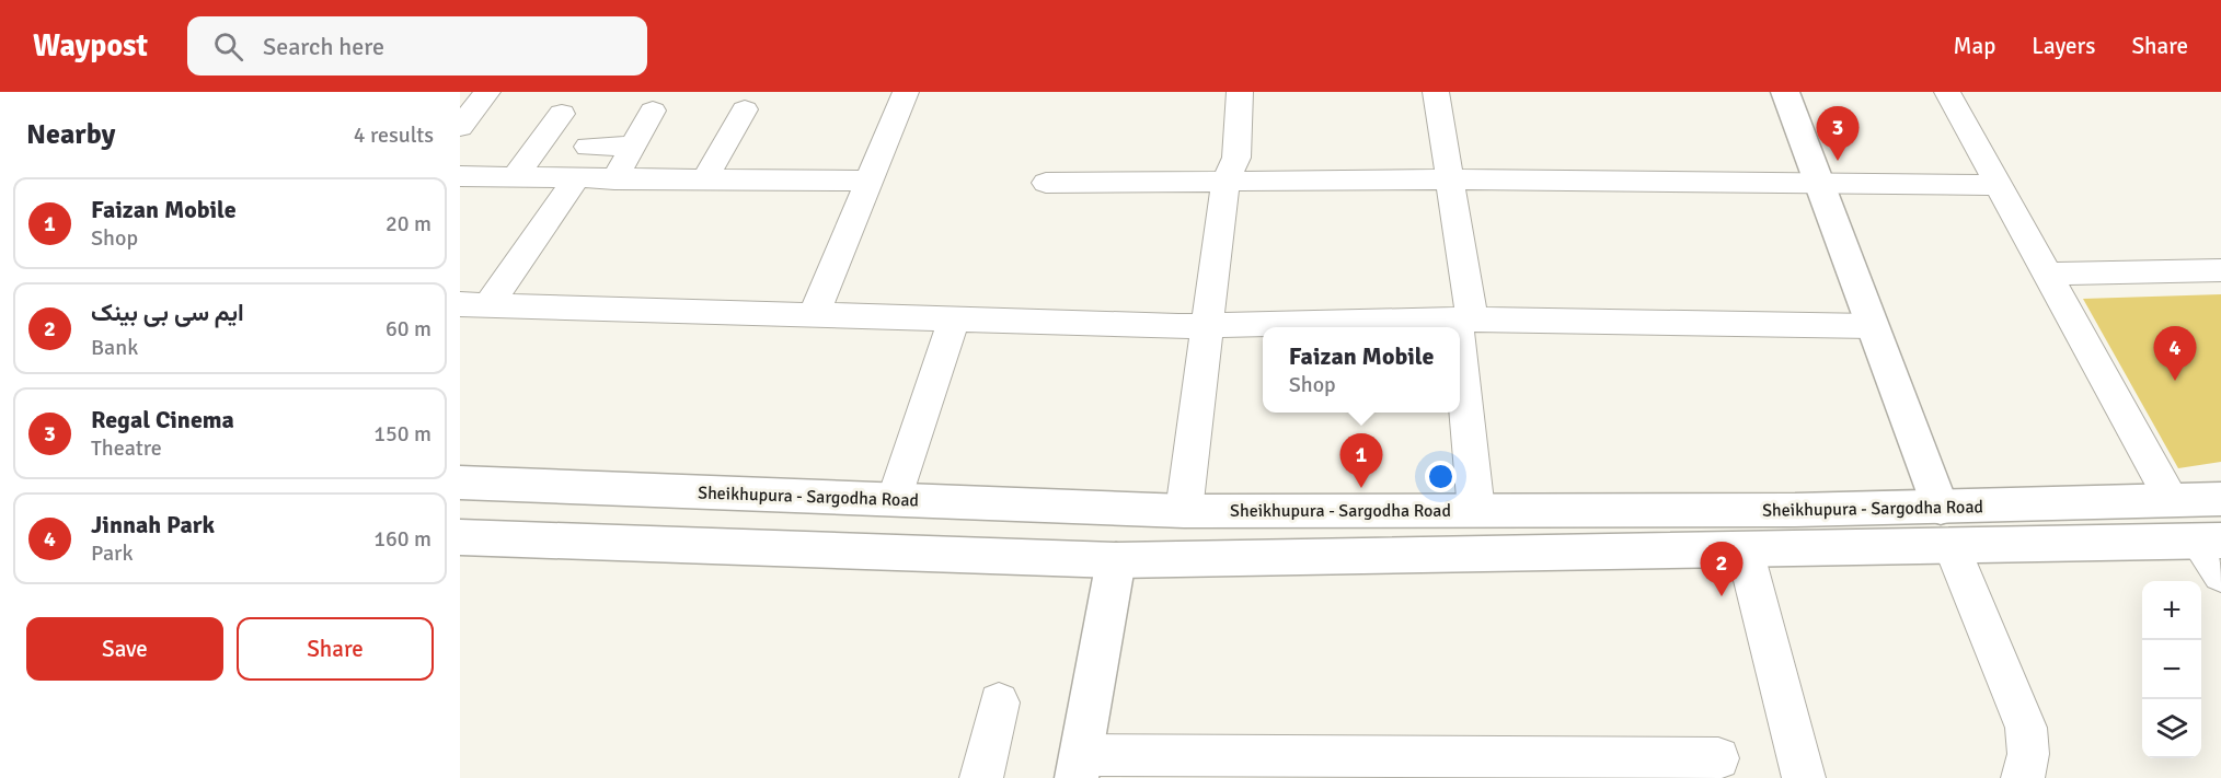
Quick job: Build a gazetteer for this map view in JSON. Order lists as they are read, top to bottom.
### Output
{
  "streets": {
    "main road": ["Sheikhupura - Sargodha Road"]
  },
  "page": {
    "header": "Waypost",
    "search": "Search here",
    "nav": ["Map", "Layers", "Share"],
    "heading": ["Nearby", "4 results"],
    "pins": [
      "3",
      "4",
      "1",
      "2"
    ],
    "list": [
      {
        "mark": "1",
        "name": "Faizan Mobile",
        "note": "Shop",
        "value": "20 m"
      },
      {
        "mark": "2",
        "name": "ایم سی بی بینک",
        "note": "Bank",
        "value": "60 m"
      },
      {
        "mark": "3",
        "name": "Regal Cinema",
        "note": "Theatre",
        "value": "150 m"
      },
      {
        "mark": "4",
        "name": "Jinnah Park",
        "note": "Park",
        "value": "160 m"
      }
    ],
    "popup": ["Faizan Mobile", "Shop"],
    "map_buttons": ["+", "−"],
    "buttons": ["Save", "Share"]
  }
}
